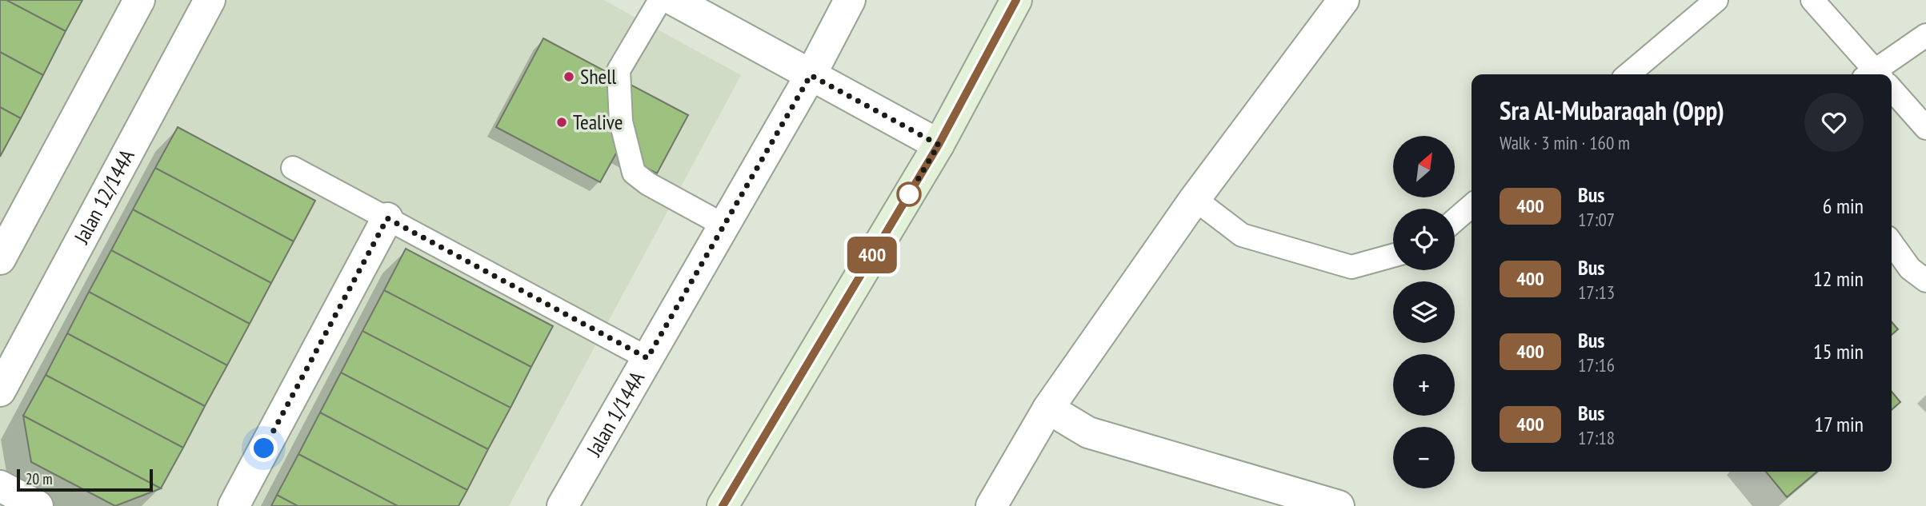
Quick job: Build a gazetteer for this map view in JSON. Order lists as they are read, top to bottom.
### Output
{
  "streets": {
    "street": ["Jalan 12/144A", "Jalan 1/144A"]
  },
  "places": ["Shell", "Tealive"],
  "lines": ["bus line 400"],
  "scale_bar": "20 m",
  "north": "top right",
  "page": {
    "on_map": "400",
    "heading": ["Sra Al-Mubaraqah (Opp)", "Walk · 3 min · 160 m"],
    "map_buttons": ["+", "−"],
    "list": [
      {
        "mark": "400",
        "name": "Bus",
        "note": "17:07",
        "value": "6 min"
      },
      {
        "mark": "400",
        "name": "Bus",
        "note": "17:13",
        "value": "12 min"
      },
      {
        "mark": "400",
        "name": "Bus",
        "note": "17:16",
        "value": "15 min"
      },
      {
        "mark": "400",
        "name": "Bus",
        "note": "17:18",
        "value": "17 min"
      }
    ],
    "scale": "20 m"
  }
}
